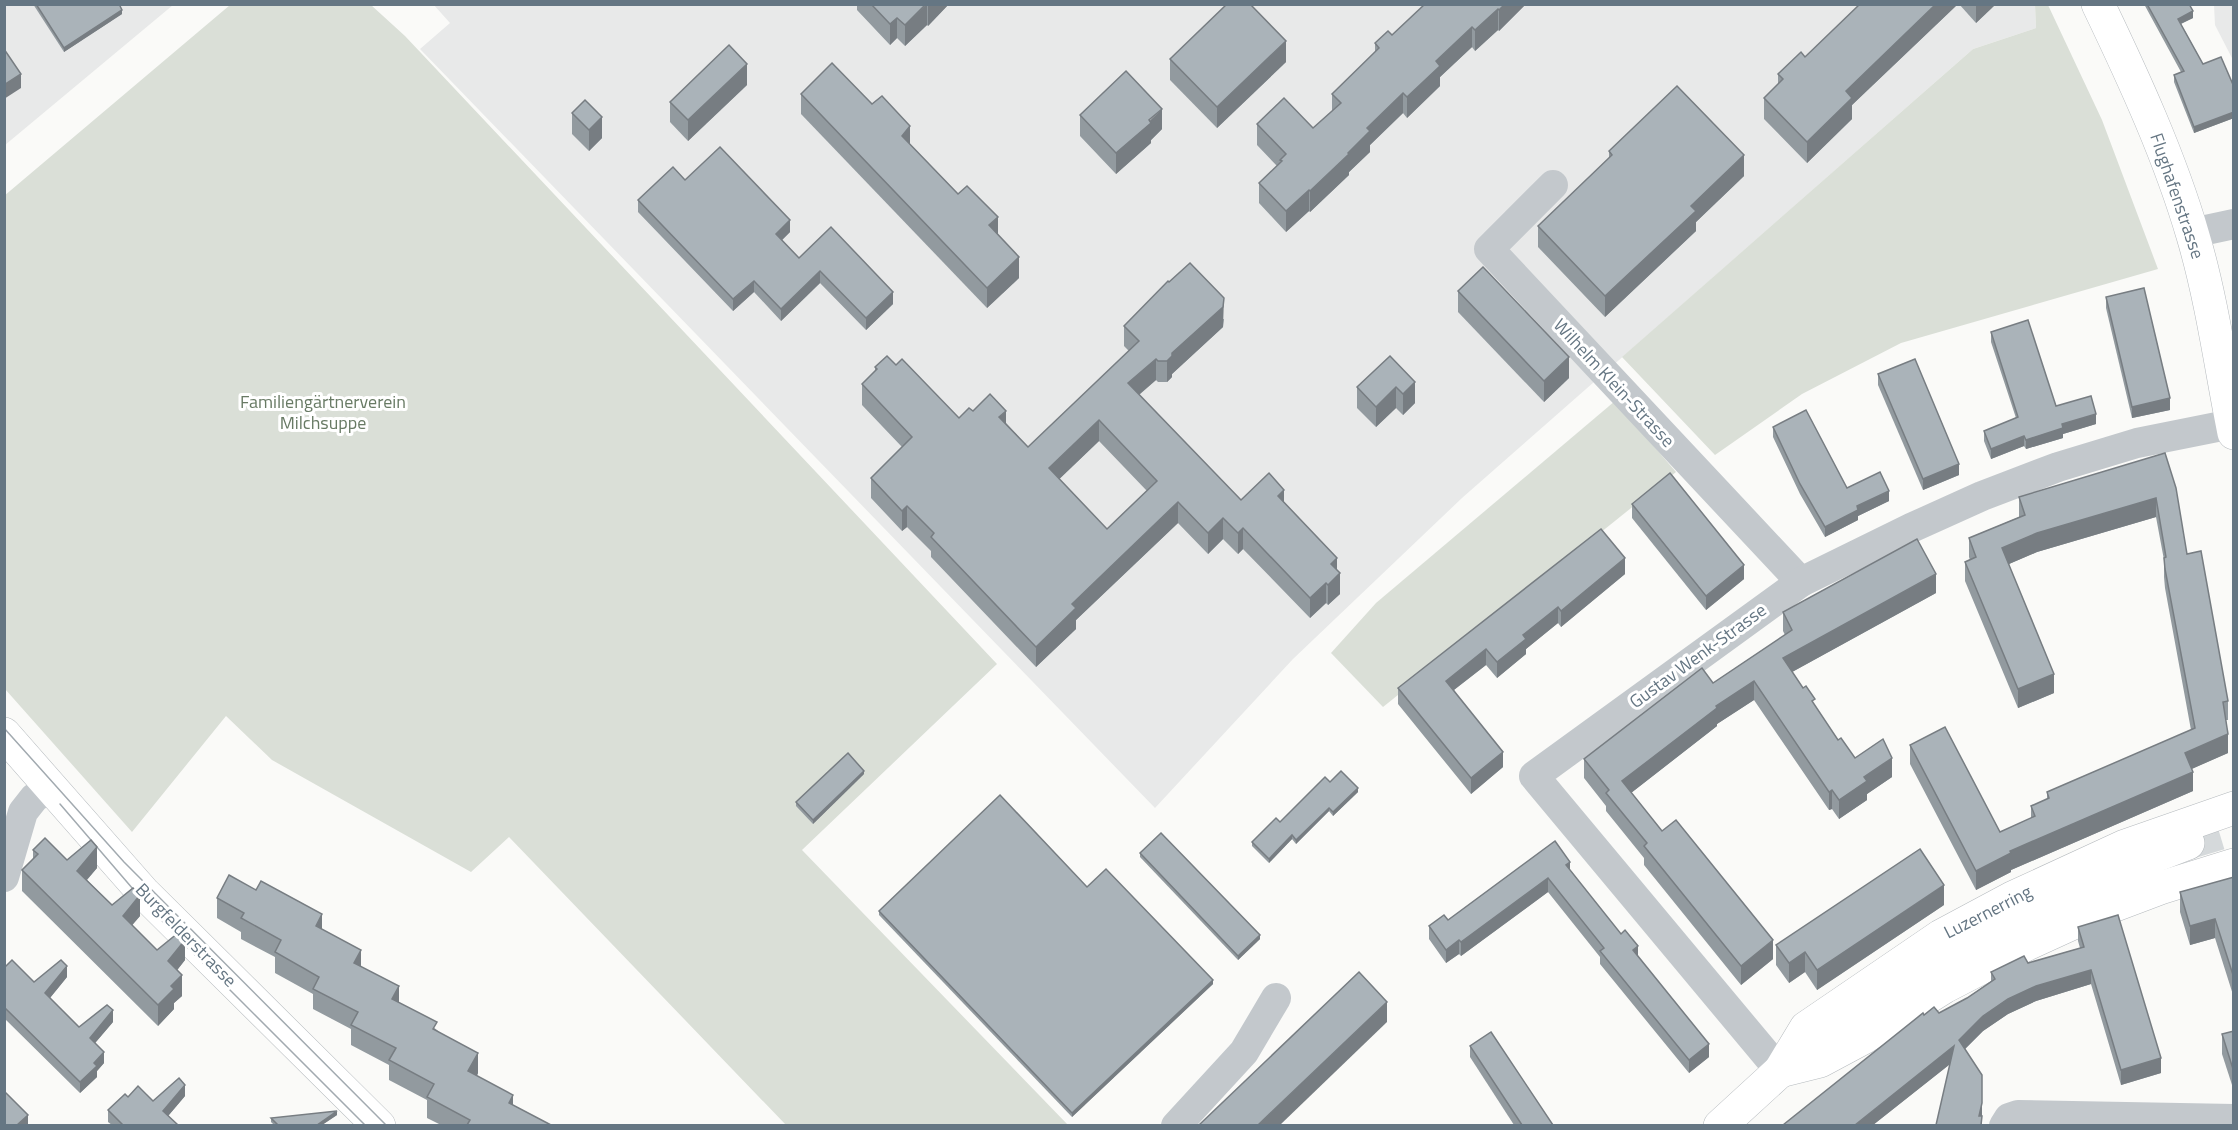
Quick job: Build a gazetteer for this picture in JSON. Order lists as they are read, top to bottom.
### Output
{
  "streets": {
    "main road": ["Flughafenstrasse", "Luzernerring", "Burgfelderstrasse"],
    "street": ["Wilhelm Klein-Strasse", "Gustav Wenk-Strasse"]
  },
  "crossings": [
    ["Flughafenstrasse", "Gustav Wenk-Strasse"],
    ["Wilhelm Klein-Strasse", "Gustav Wenk-Strasse"],
    ["Gustav Wenk-Strasse", "Luzernerring"]
  ],
  "parks": ["Familiengärtnerverein Milchsuppe"]
}
